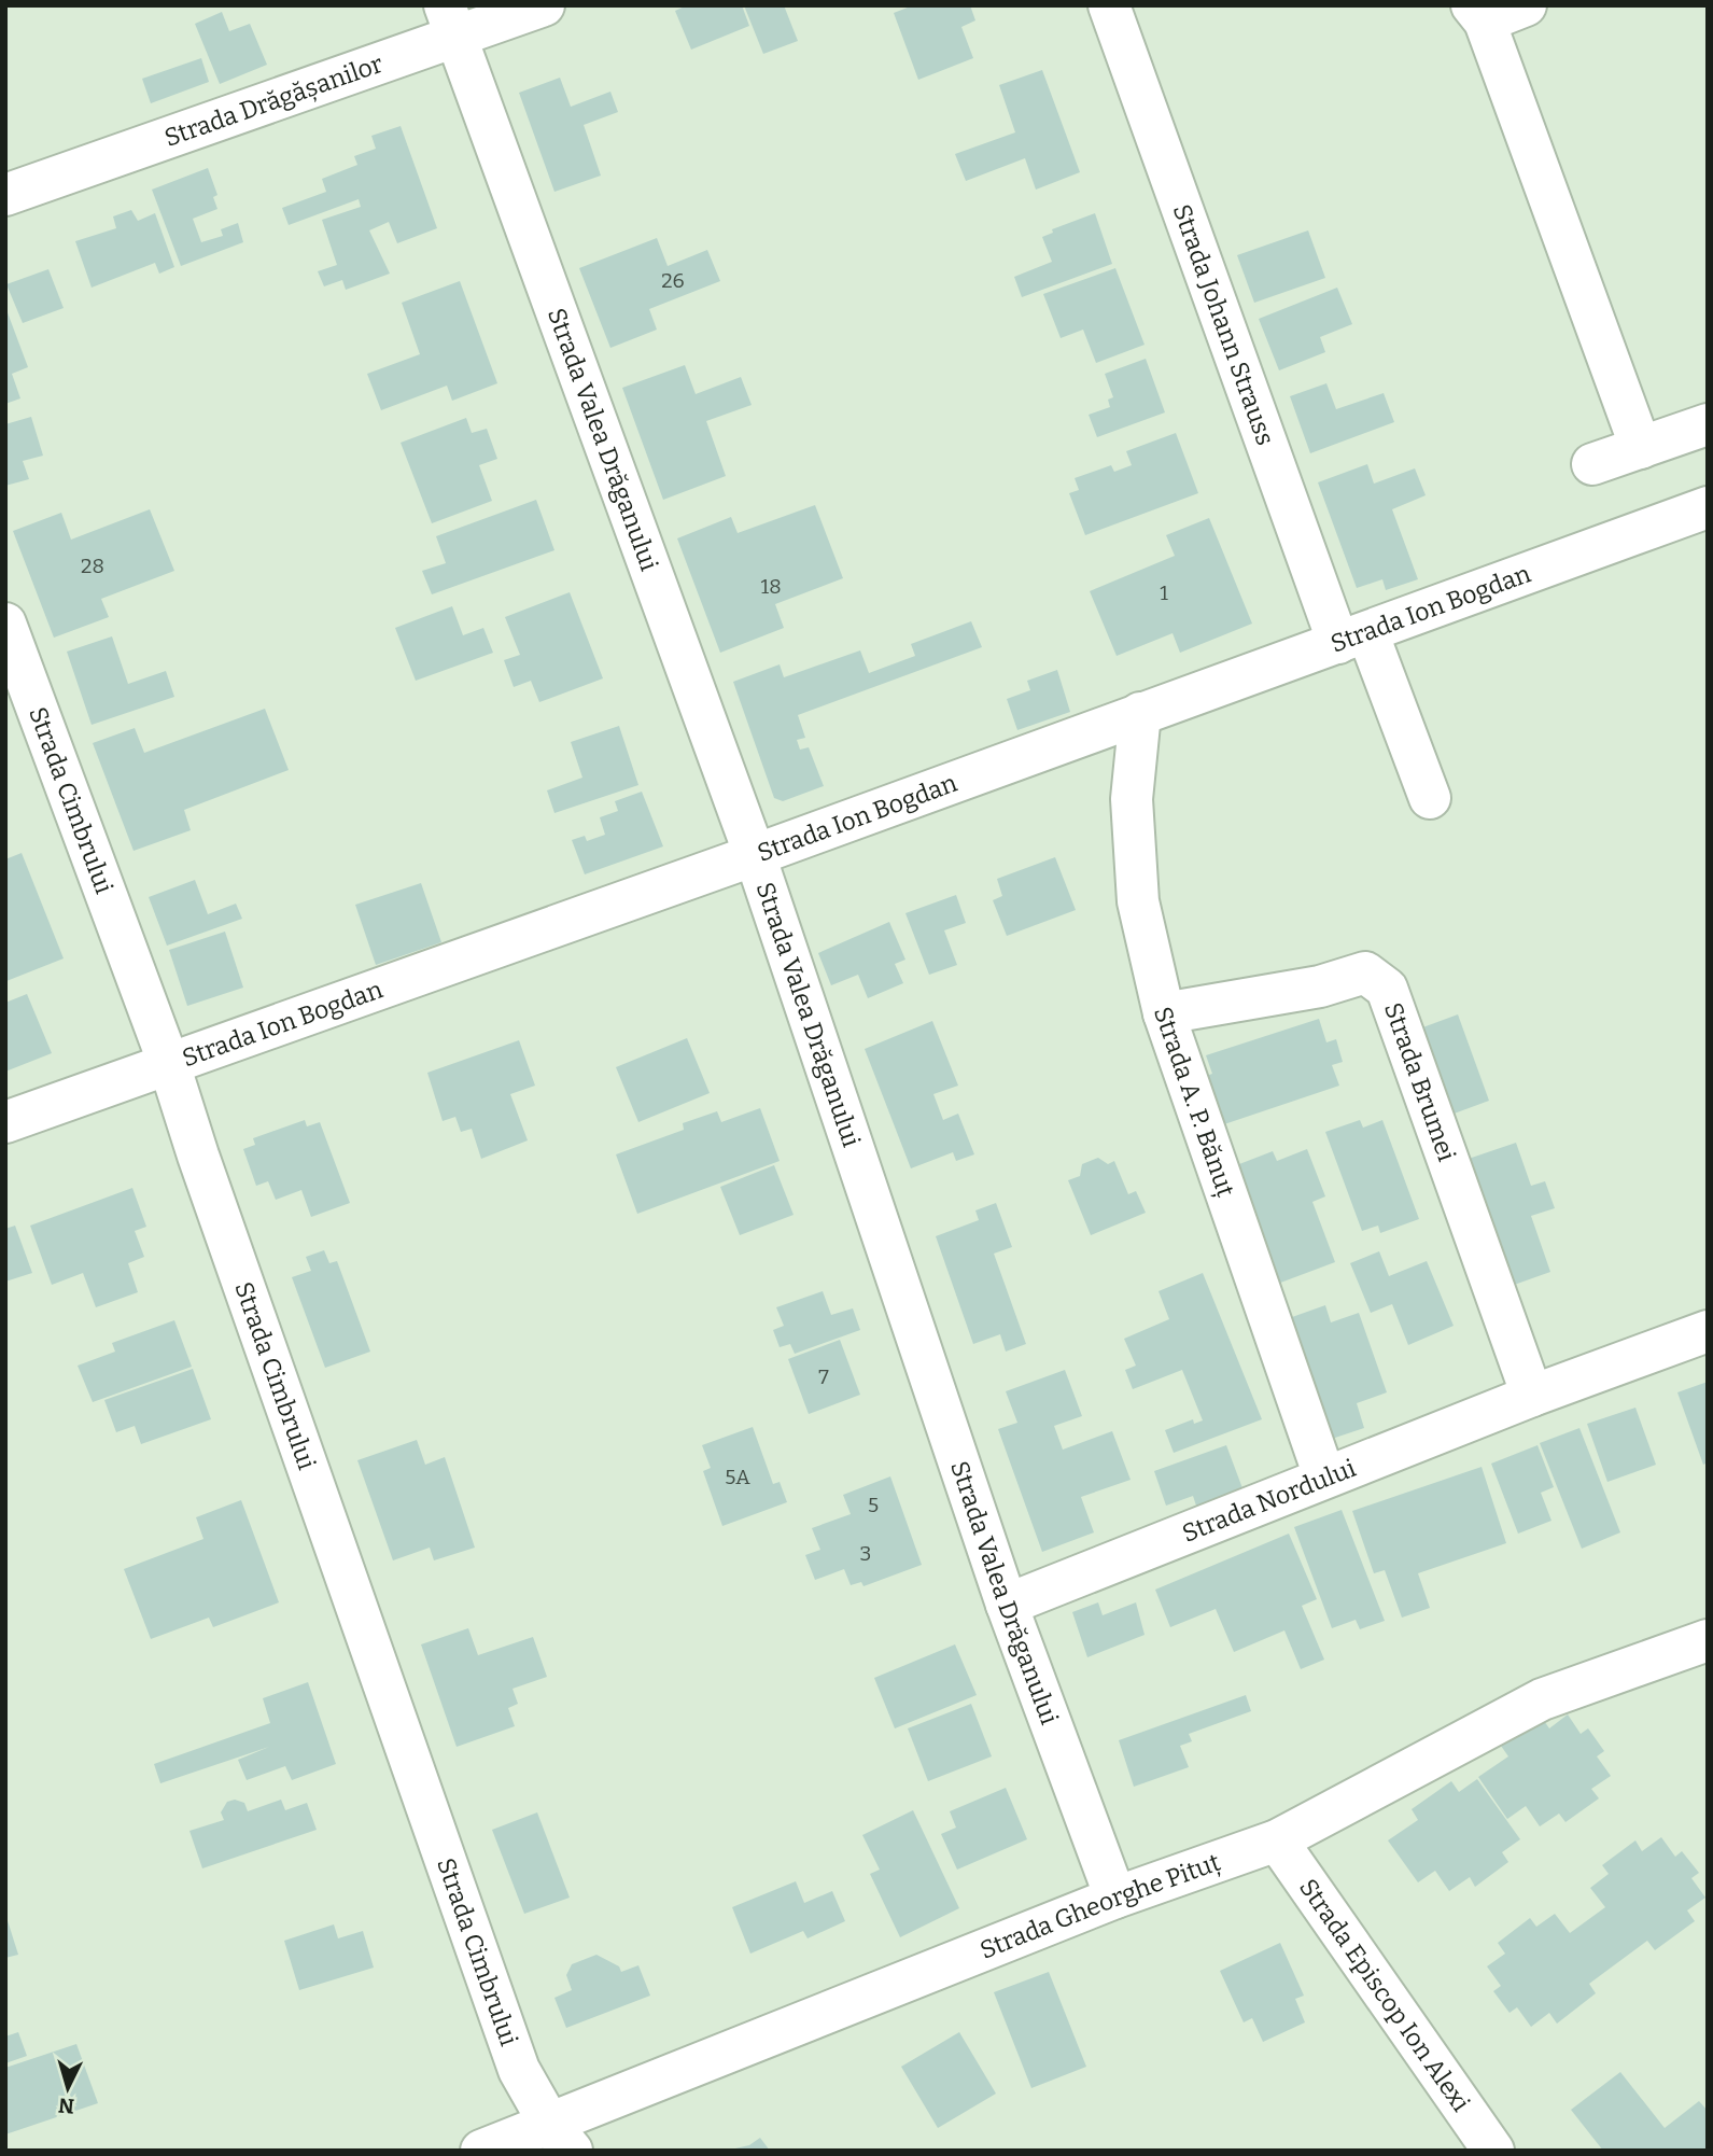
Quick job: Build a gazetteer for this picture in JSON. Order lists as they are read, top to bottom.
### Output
{
  "streets": {
    "street": [
      "Strada Drăgășanilor",
      "Strada Johann Strauss",
      "Strada Valea Drăganului",
      "Strada Ion Bogdan",
      "Strada Cimbrului",
      "Strada Brumei",
      "Strada A. P. Bănuț",
      "Strada Nordului",
      "Strada Gheorghe Pituț",
      "Strada Episcop Ion Alexi"
    ]
  },
  "crossings": [
    ["Strada Drăgășanilor", "Strada Valea Drăganului"],
    ["Strada Johann Strauss", "Strada Ion Bogdan"],
    ["Strada Valea Drăganului", "Strada Ion Bogdan"],
    ["Strada Valea Drăganului", "Strada Nordului"],
    ["Strada Valea Drăganului", "Strada Gheorghe Pituț"],
    ["Strada Ion Bogdan", "Strada Cimbrului"],
    ["Strada Ion Bogdan", "Strada A. P. Bănuț"],
    ["Strada Cimbrului", "Strada Gheorghe Pituț"],
    ["Strada Brumei", "Strada A. P. Bănuț"],
    ["Strada Brumei", "Strada Nordului"],
    ["Strada A. P. Bănuț", "Strada Nordului"],
    ["Strada Gheorghe Pituț", "Strada Episcop Ion Alexi"]
  ],
  "house_numbers": [
    "26",
    "28",
    "18",
    "1",
    "7",
    "5A",
    "5",
    "3"
  ],
  "north": "bottom"
}
